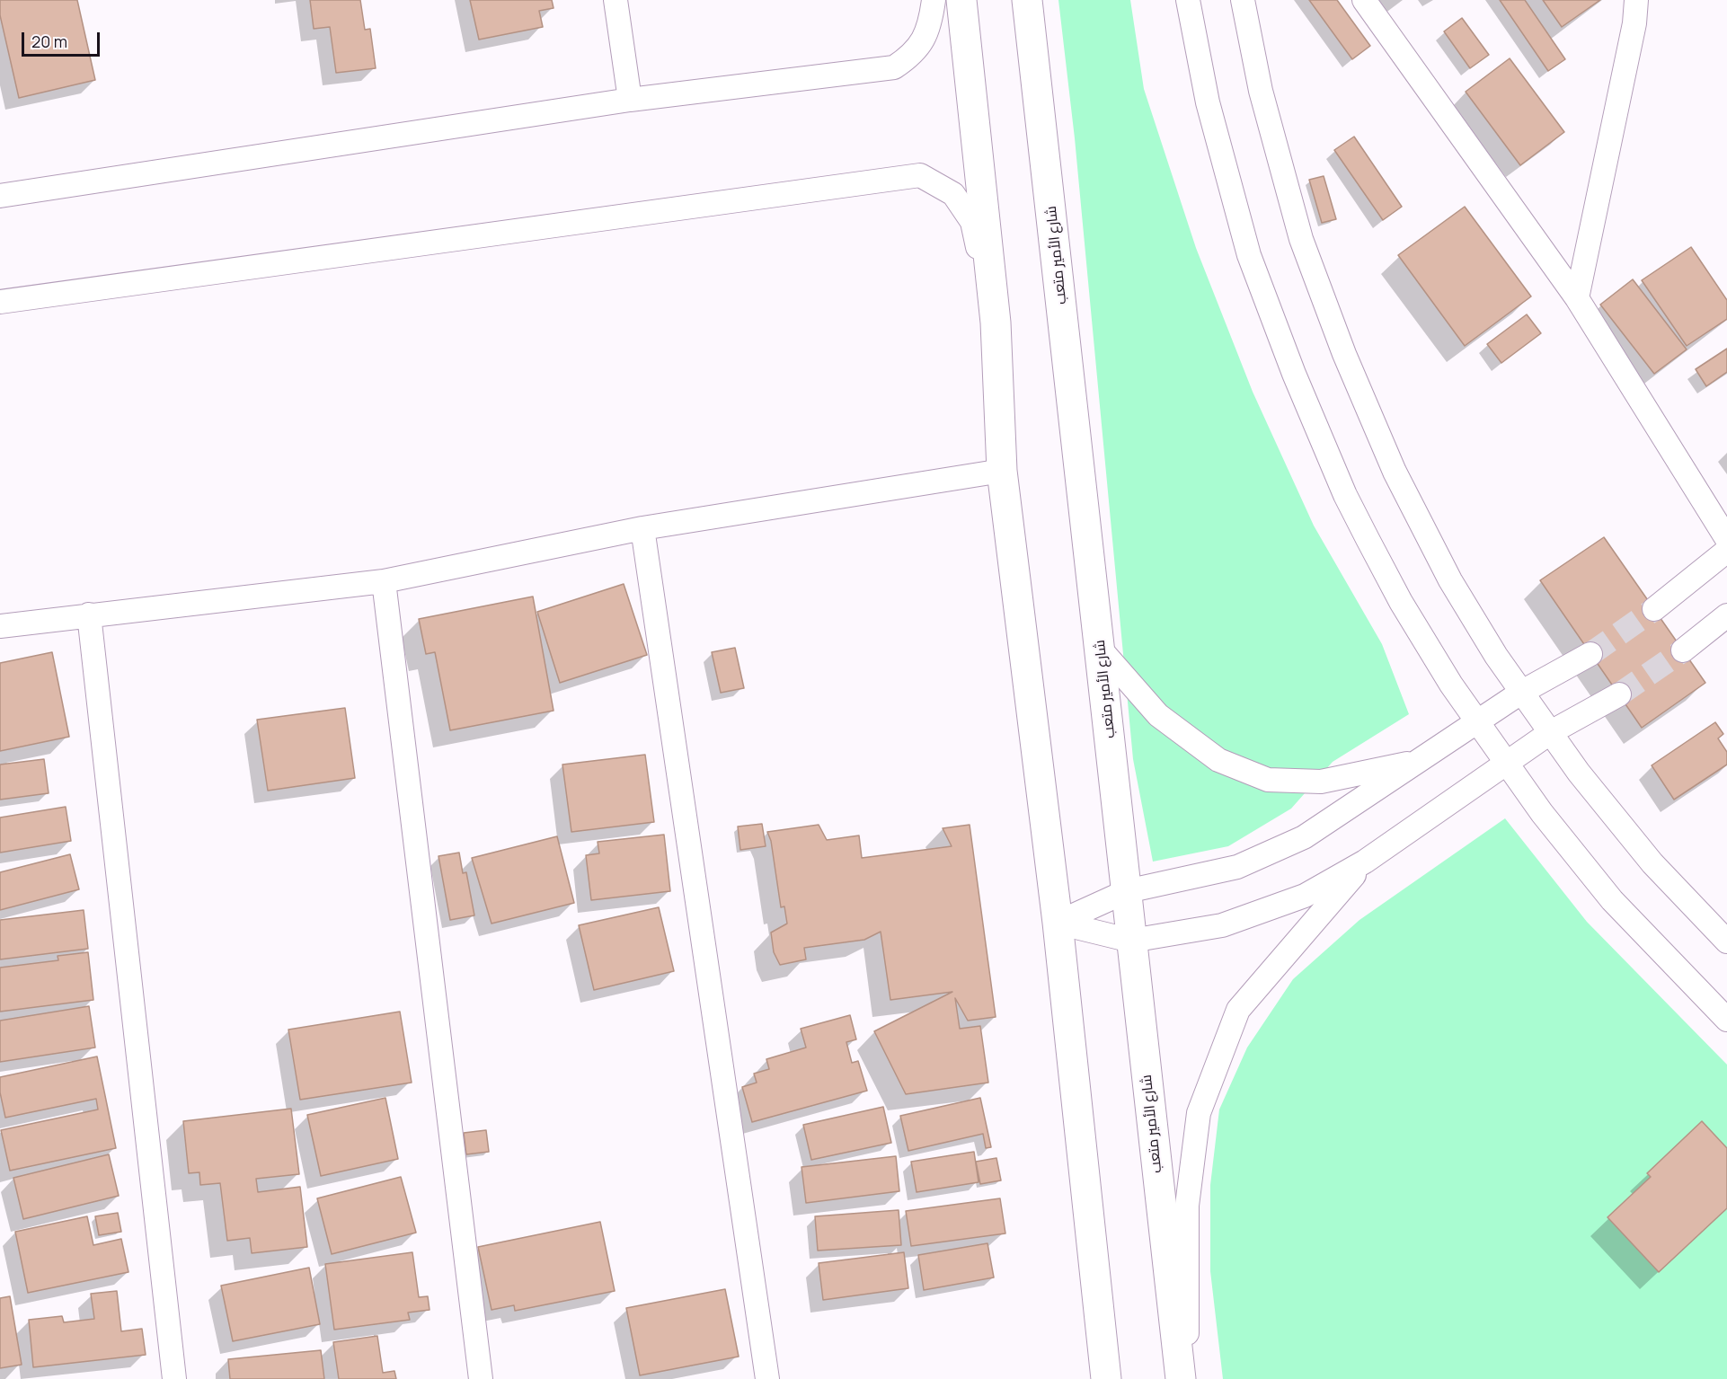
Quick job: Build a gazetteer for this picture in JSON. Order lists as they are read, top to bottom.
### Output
{
  "streets": {
    "main road": ["شارع الأمير متعب"]
  },
  "scale_bar": "20 m"
}
